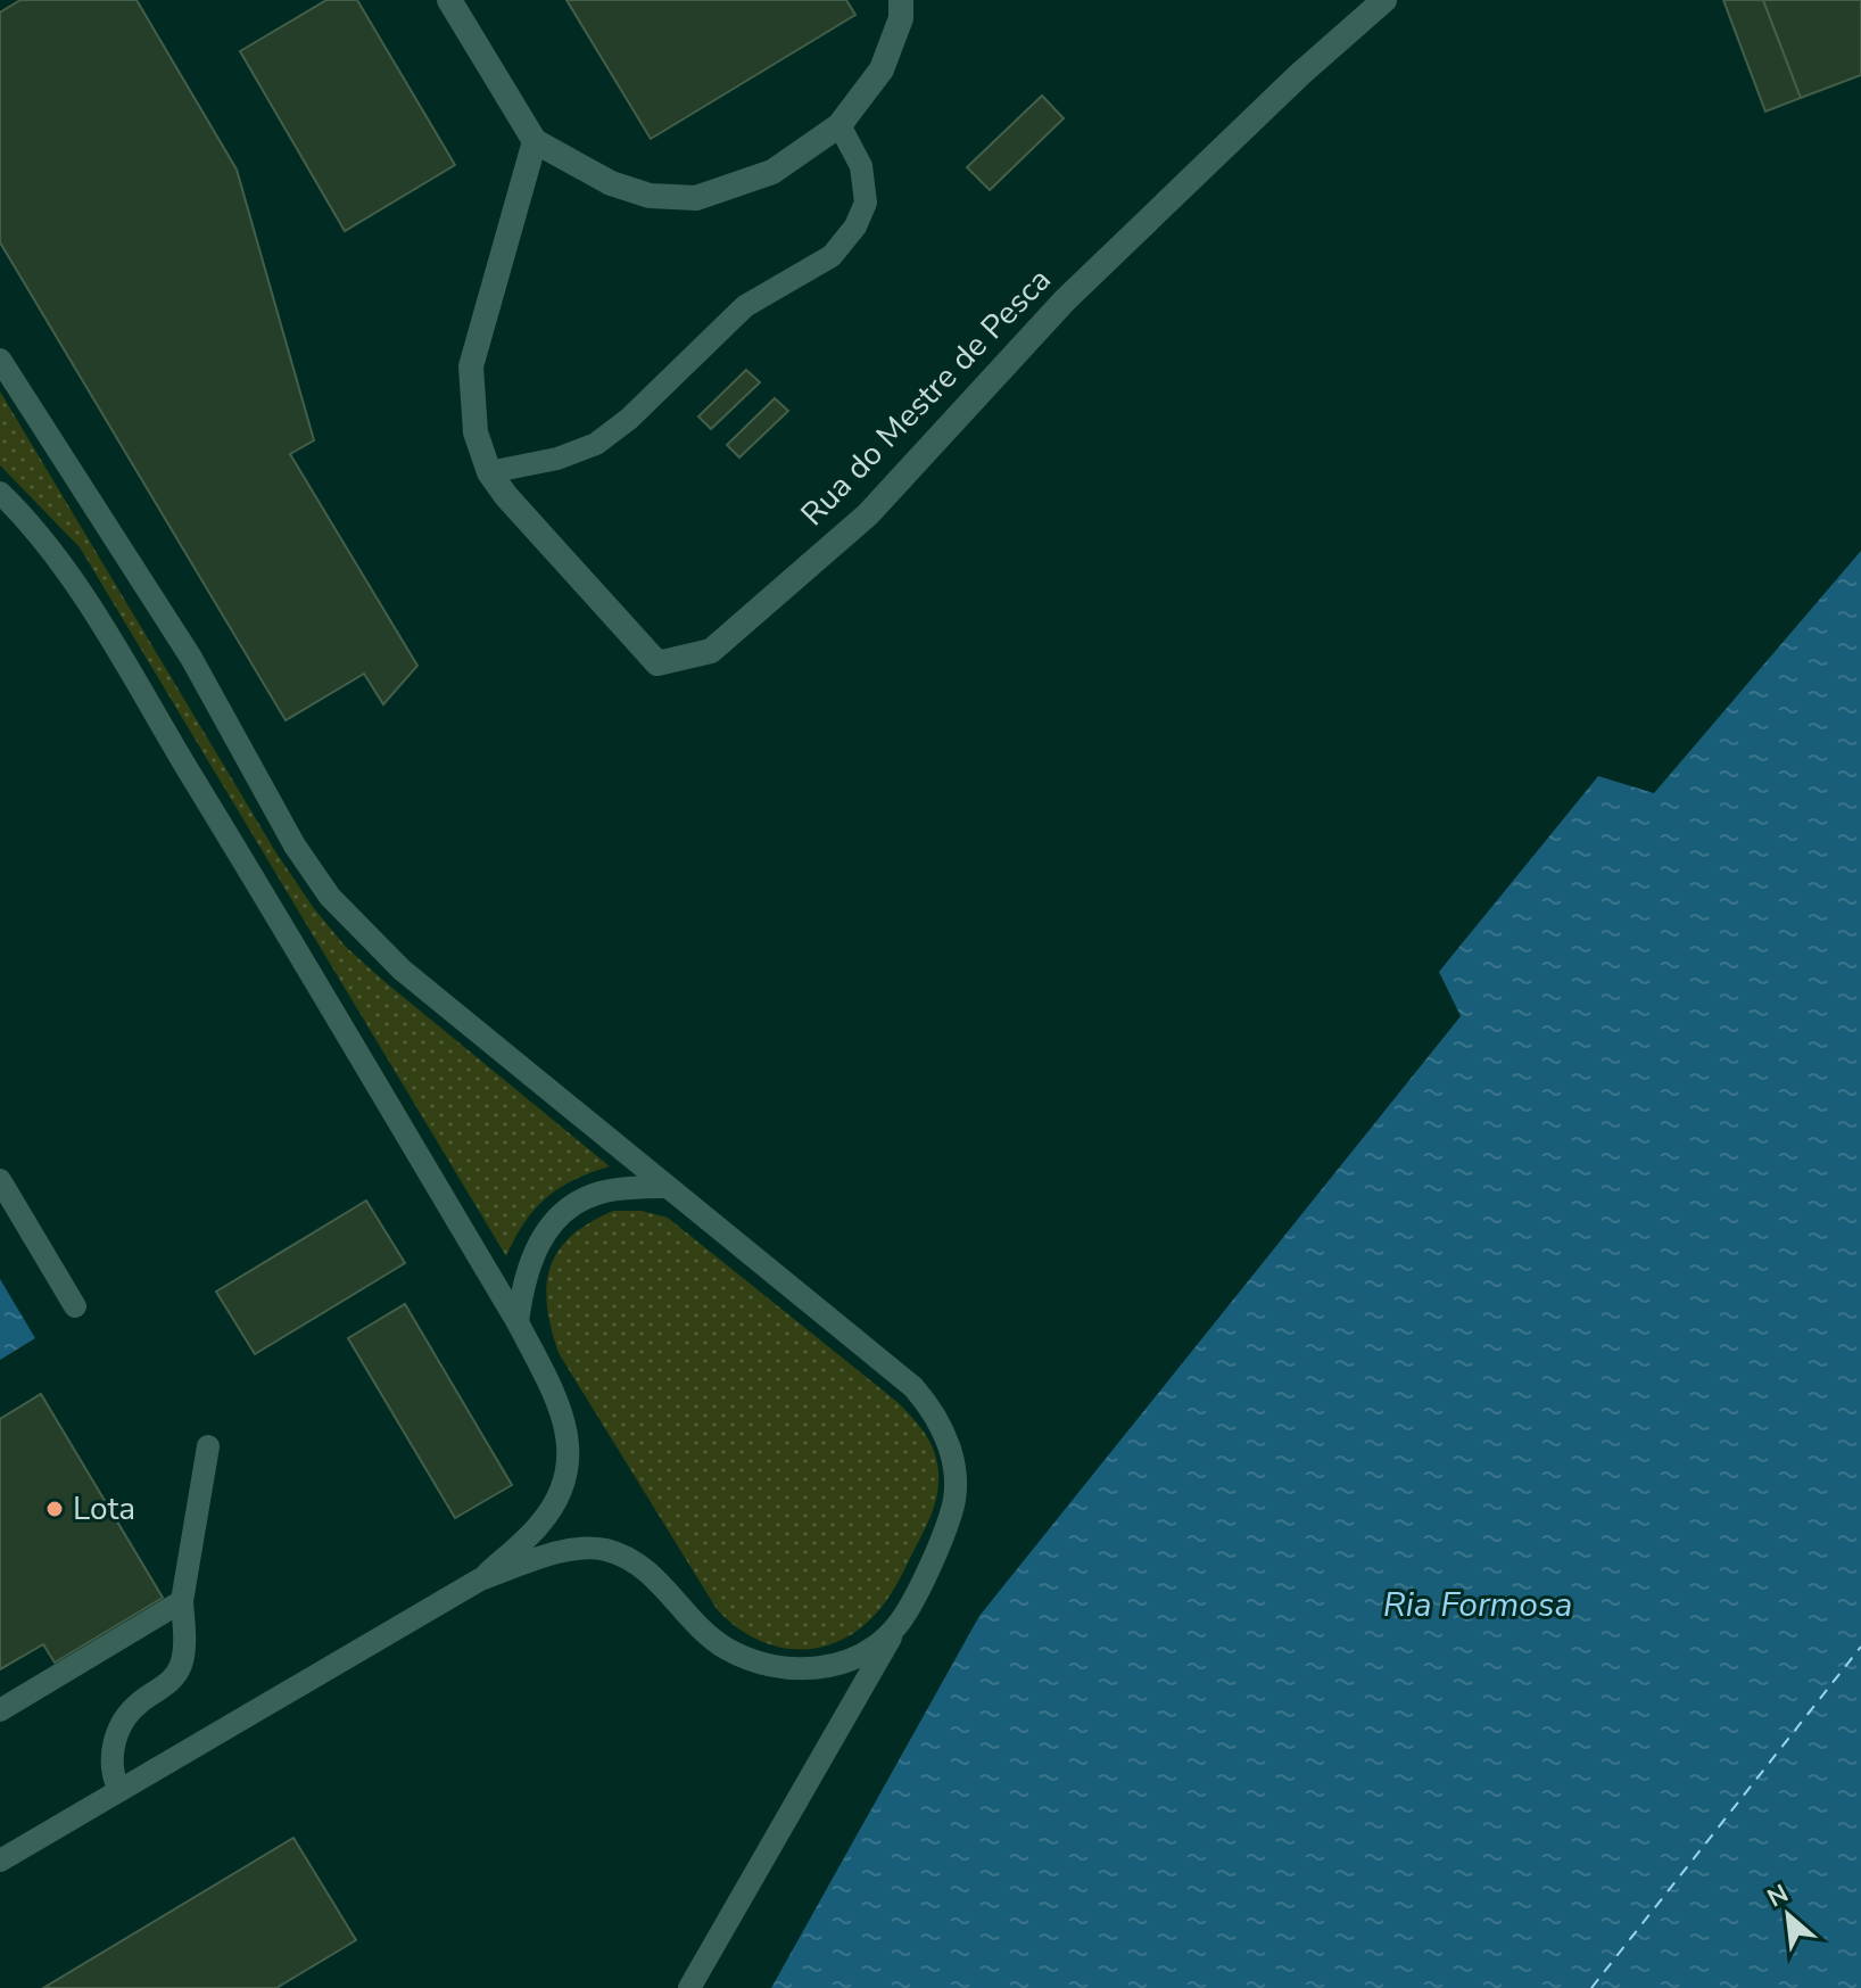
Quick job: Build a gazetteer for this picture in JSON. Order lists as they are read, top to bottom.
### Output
{
  "streets": {
    "street": ["Rua do Mestre de Pesca"]
  },
  "water": ["Ria Formosa"],
  "places": ["Lota"],
  "north": "top left"
}
